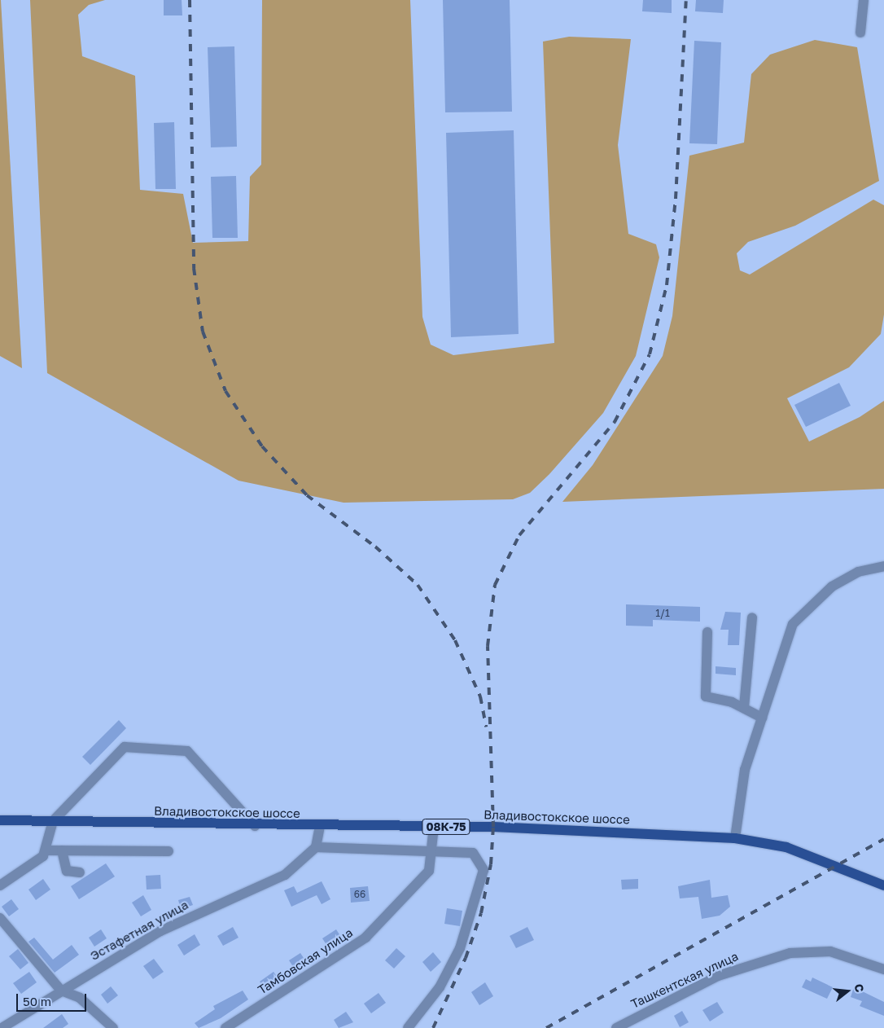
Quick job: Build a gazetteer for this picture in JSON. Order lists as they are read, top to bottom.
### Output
{
  "streets": {
    "main road": ["Владивостокское шоссе", "08К-75"],
    "street": ["Эстафетная улица", "Тамбовская улица", "Ташкентская улица"]
  },
  "crossings": [
    ["Владивостокское шоссе", "Тамбовская улица"]
  ],
  "house_numbers": ["1/1", "66"],
  "scale_bar": "50 m",
  "north": "right"
}
